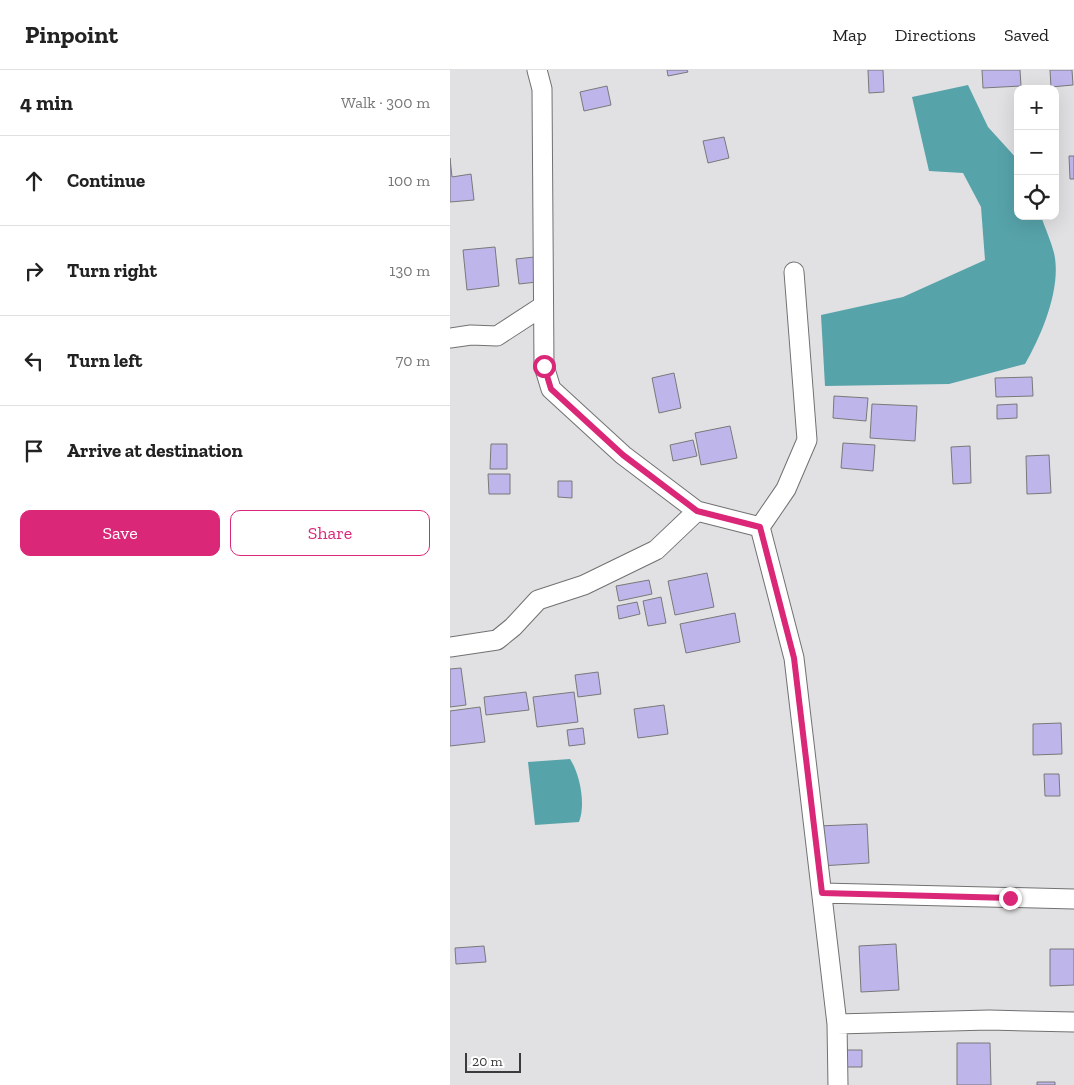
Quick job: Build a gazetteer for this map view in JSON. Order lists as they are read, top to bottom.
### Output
{
  "scale_bar": "20 m",
  "page": {
    "header": "Pinpoint",
    "nav": ["Map", "Directions", "Saved"],
    "heading": ["4 min", "Walk · 300 m"],
    "map_buttons": ["+", "−"],
    "list": [
      ["Continue", "100 m"],
      ["Turn right", "130 m"],
      ["Turn left", "70 m"],
      "Arrive at destination"
    ],
    "buttons": ["Save", "Share"],
    "scale": "20 m"
  }
}
